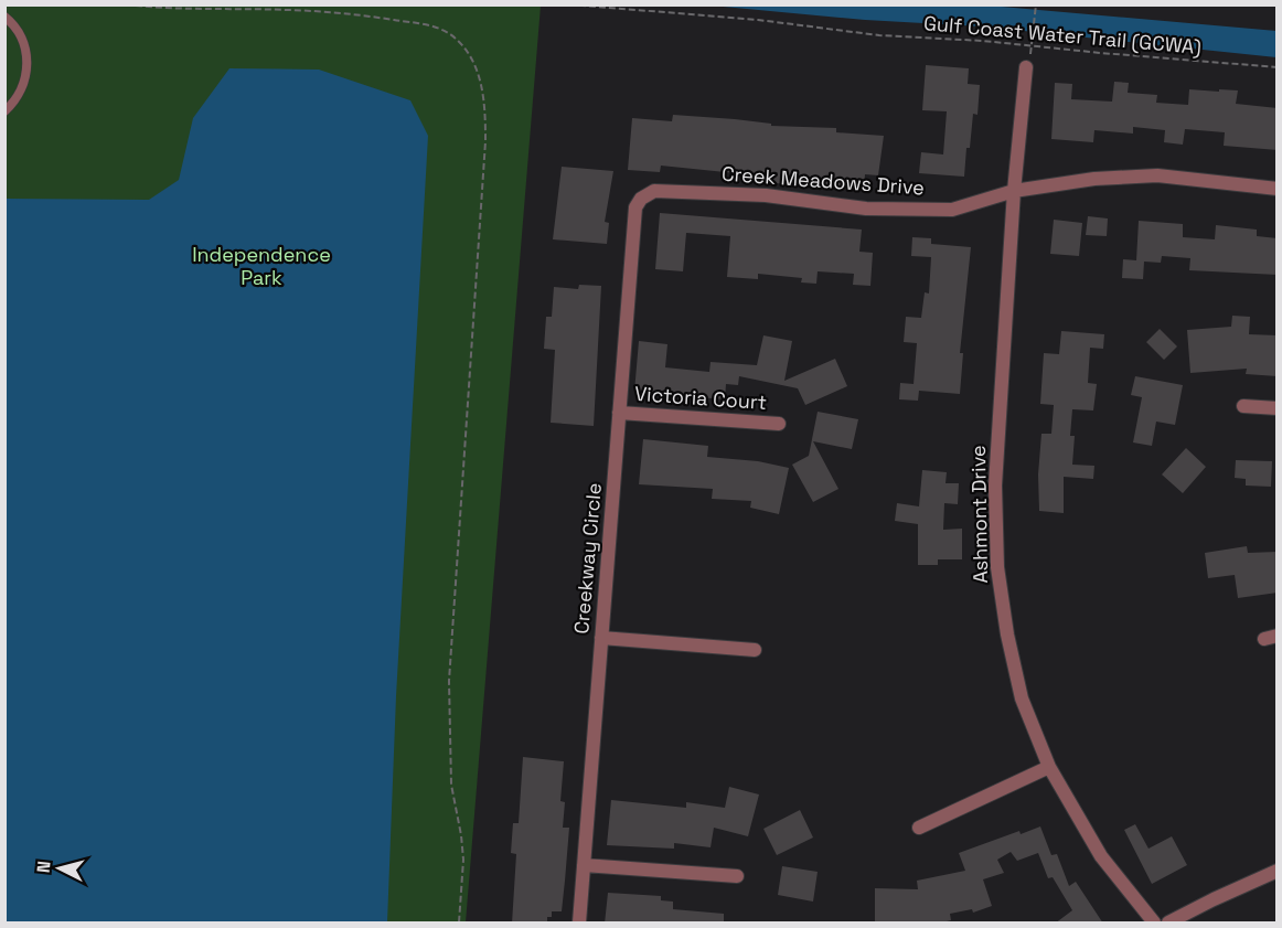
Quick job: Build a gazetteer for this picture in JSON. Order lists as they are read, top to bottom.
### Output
{
  "streets": {
    "street": [
      "Creek Meadows Drive",
      "Victoria Court",
      "Ashmont Drive",
      "Creekway Circle"
    ],
    "path": ["Gulf Coast Water Trail (GCWA)"]
  },
  "crossings": [
    ["Creek Meadows Drive", "Ashmont Drive"],
    ["Creek Meadows Drive", "Creekway Circle"],
    ["Victoria Court", "Creekway Circle"]
  ],
  "parks": ["Independence Park"],
  "north": "left"
}
